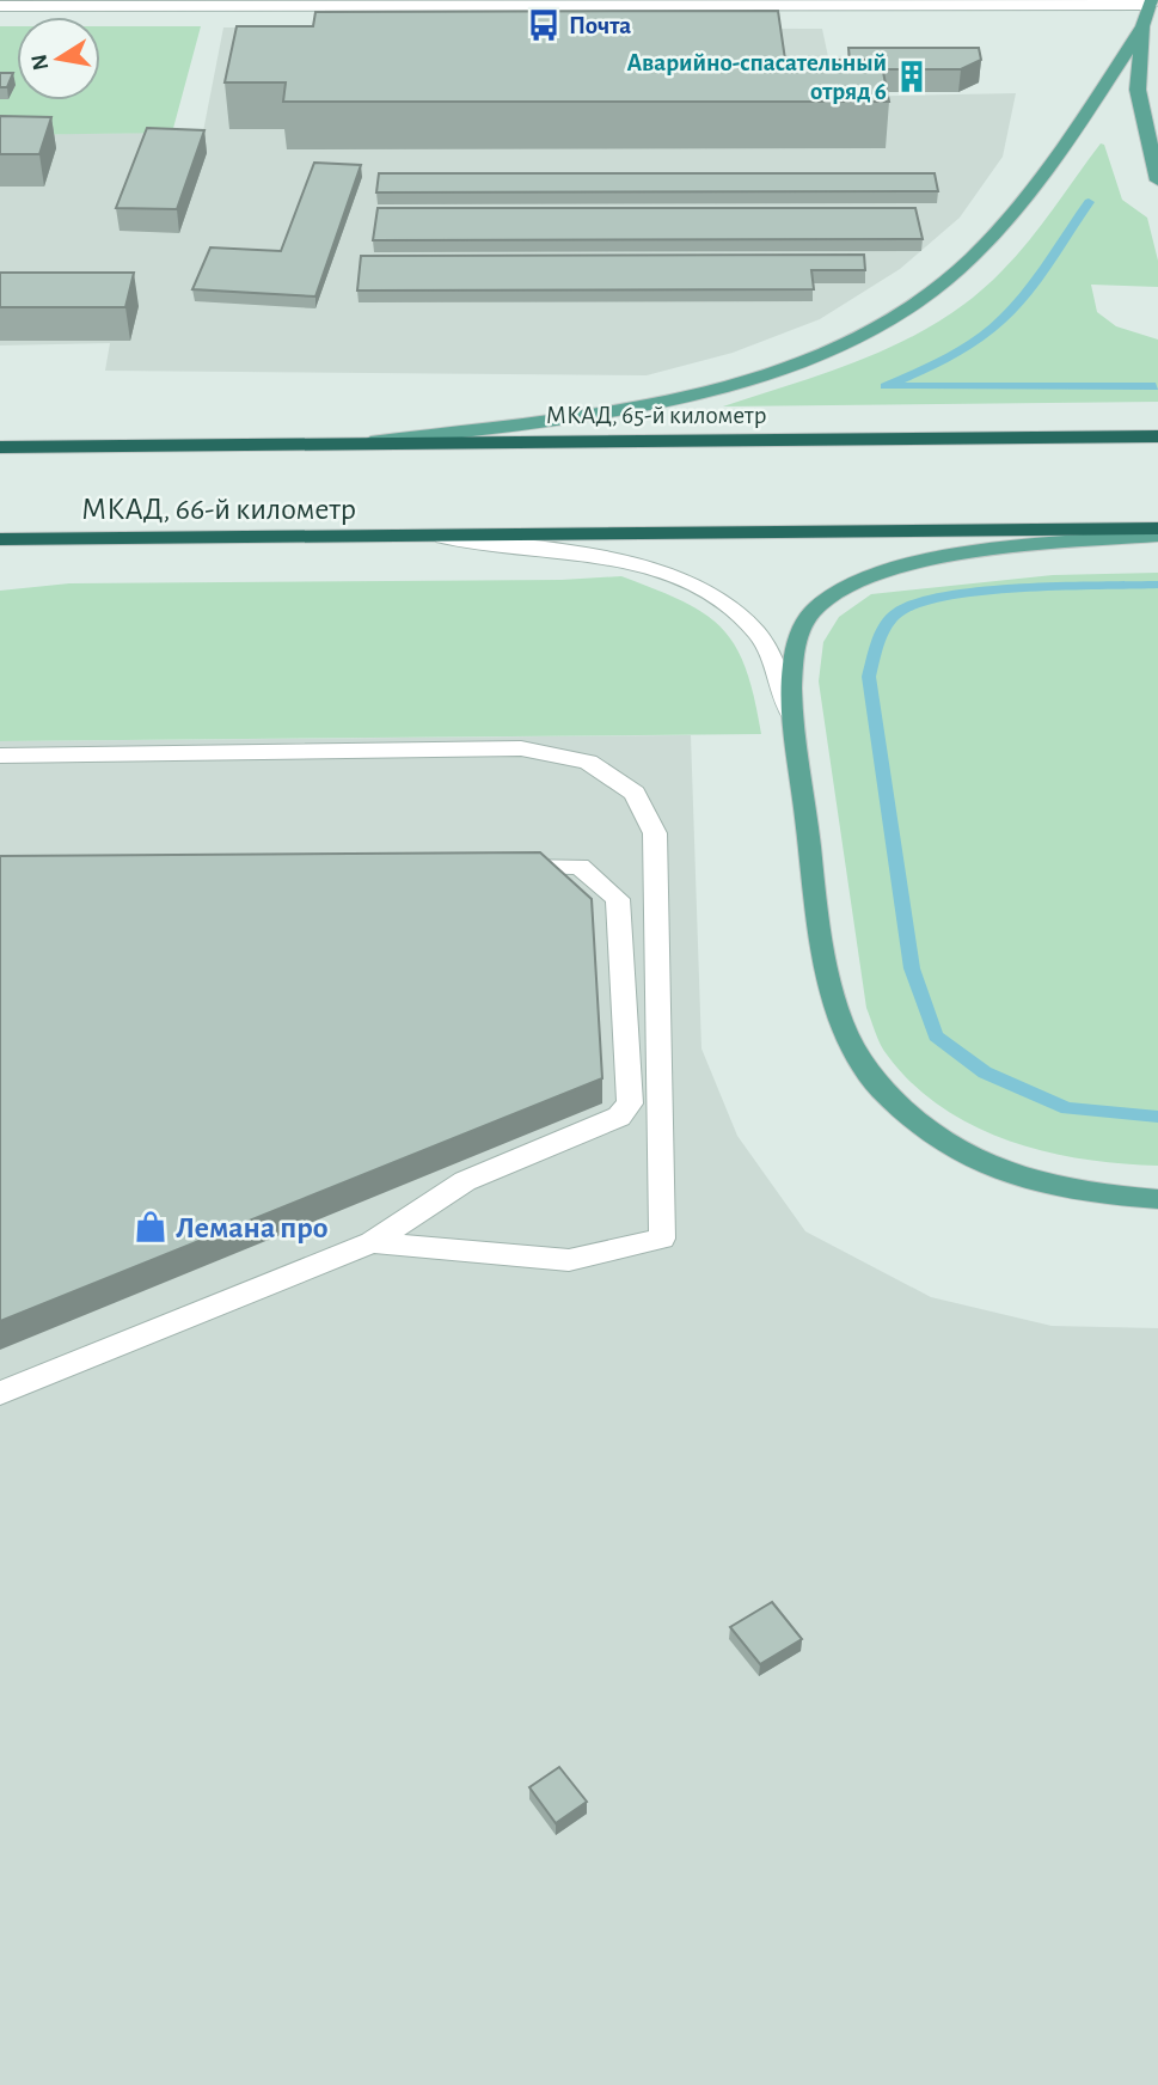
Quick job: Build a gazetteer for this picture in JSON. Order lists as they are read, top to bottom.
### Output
{
  "streets": {
    "highway": ["МКАД, 65-й километр", "МКАД, 66-й километр"]
  },
  "crossings": [
    ["МКАД, 65-й километр", "МКАД, 66-й километр"]
  ],
  "places": {
    "bus stop": ["Почта"],
    "building": ["Аварийно-спасательный отряд 6"],
    "shop": ["Лемана про"]
  },
  "north": "left"
}
